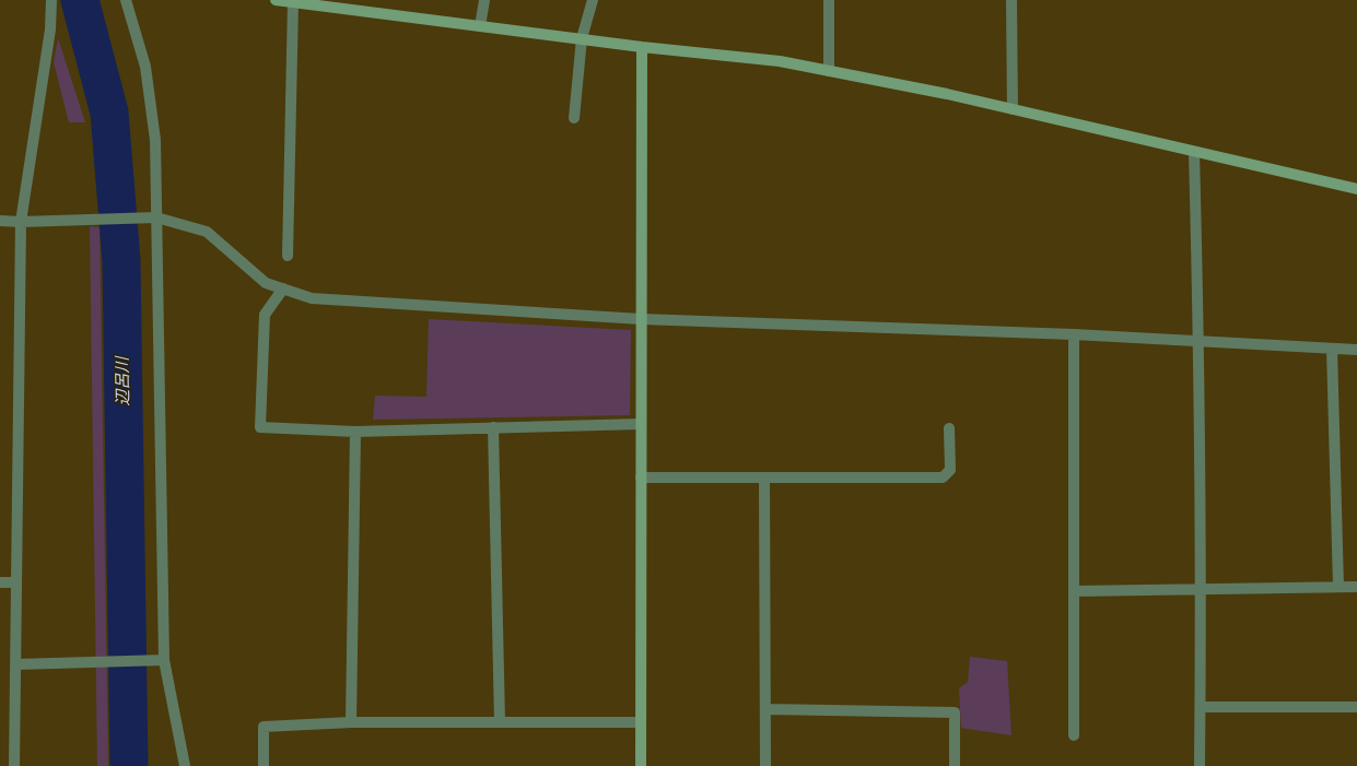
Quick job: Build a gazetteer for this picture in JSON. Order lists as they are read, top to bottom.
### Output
{
  "water": ["辺呂川"]
}
